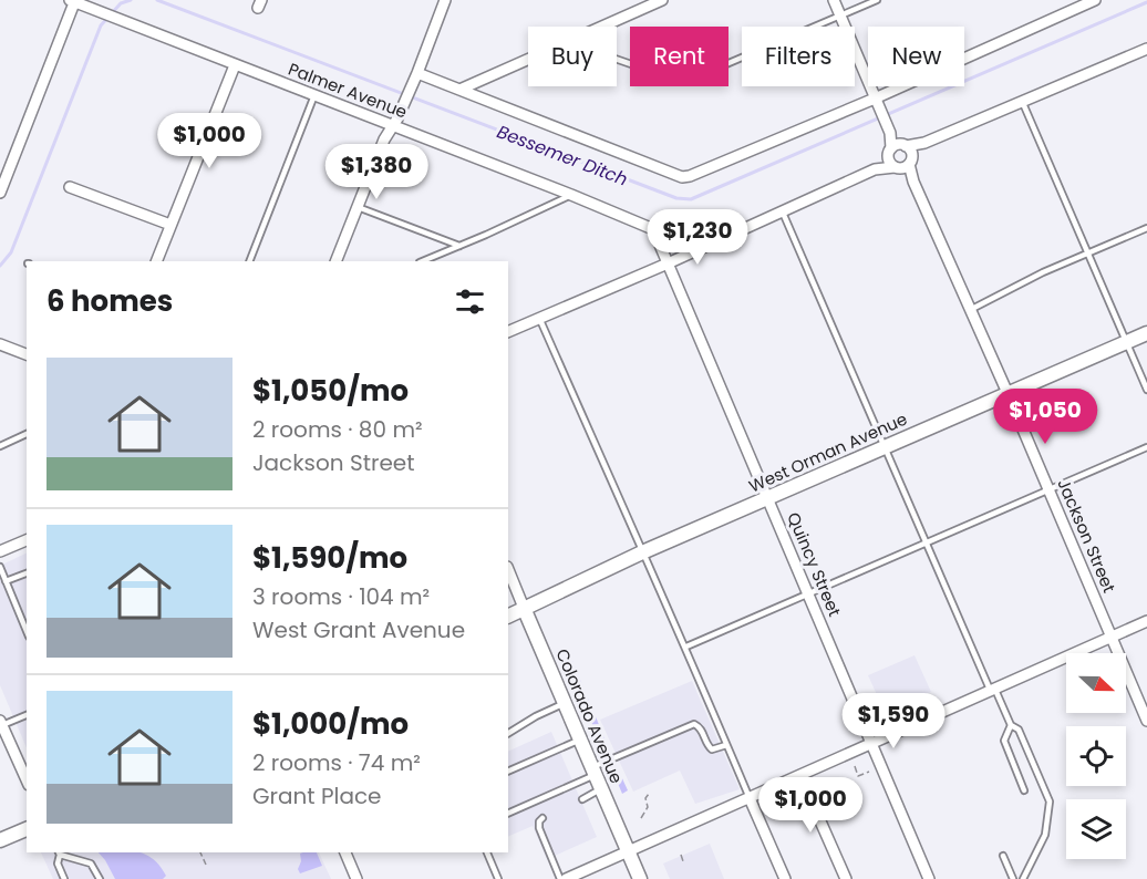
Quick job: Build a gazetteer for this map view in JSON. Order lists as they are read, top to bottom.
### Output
{
  "streets": {
    "street": [
      "Palmer Avenue",
      "West Orman Avenue",
      "Jackson Street",
      "Quincy Street",
      "Colorado Avenue"
    ]
  },
  "crossings": [
    ["Palmer Avenue", "Quincy Street"],
    ["West Orman Avenue", "Jackson Street"],
    ["West Orman Avenue", "Quincy Street"],
    ["West Orman Avenue", "Colorado Avenue"]
  ],
  "water": ["Bessemer Ditch"],
  "north": "right",
  "page": {
    "chip": [
      "Buy",
      "Rent",
      "Filters",
      "New"
    ],
    "price": [
      "$1,000",
      "$1,380",
      "$1,230",
      "$1,050",
      "$1,590",
      "$1,000"
    ],
    "heading": "6 homes",
    "list": [
      {
        "name": "$1,050/mo",
        "note": "2 rooms · 80 m² · Jackson Street"
      },
      {
        "name": "$1,590/mo",
        "note": "3 rooms · 104 m² · West Grant Avenue"
      },
      {
        "name": "$1,000/mo",
        "note": "2 rooms · 74 m² · Grant Place"
      }
    ]
  }
}
